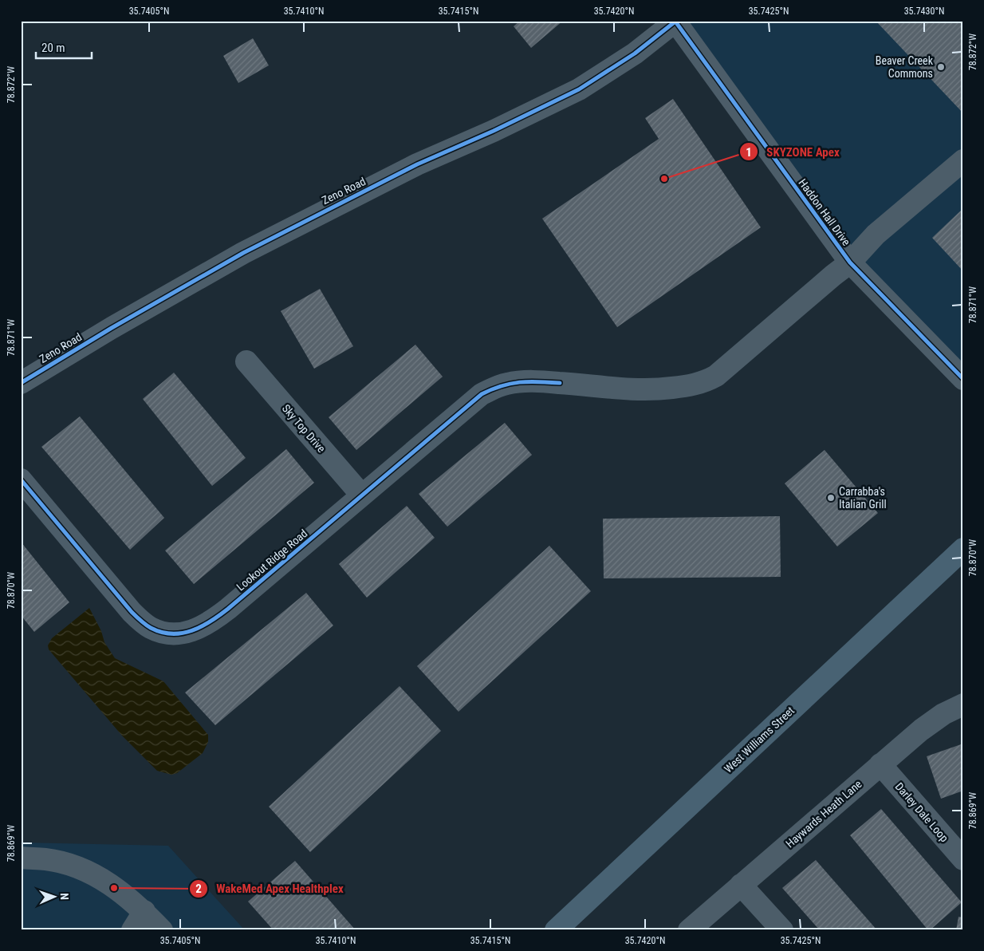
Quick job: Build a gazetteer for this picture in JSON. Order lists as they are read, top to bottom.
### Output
{
  "streets": {
    "main road": ["West Williams Street"],
    "street": [
      "Zeno Road",
      "Haddon Hall Drive",
      "Sky Top Drive",
      "Lookout Ridge Road",
      "Darley Dale Loop",
      "Haywards Heath Lane"
    ]
  },
  "crossings": [
    ["Zeno Road", "Haddon Hall Drive"],
    ["Haddon Hall Drive", "Lookout Ridge Road"],
    ["Sky Top Drive", "Lookout Ridge Road"],
    ["Darley Dale Loop", "Haywards Heath Lane"]
  ],
  "places": [
    "Beaver Creek Commons",
    "SKYZONE Apex",
    "Carrabba's Italian Grill",
    "WakeMed Apex Healthplex"
  ],
  "scale_bar": "20 m",
  "north": "right",
  "coordinates": [
    "35.7405°N",
    "35.7410°N",
    "35.7415°N",
    "35.7420°N",
    "35.7425°N",
    "35.7430°N",
    "78.872°W",
    "78.871°W",
    "78.870°W",
    "78.869°W"
  ]
}
